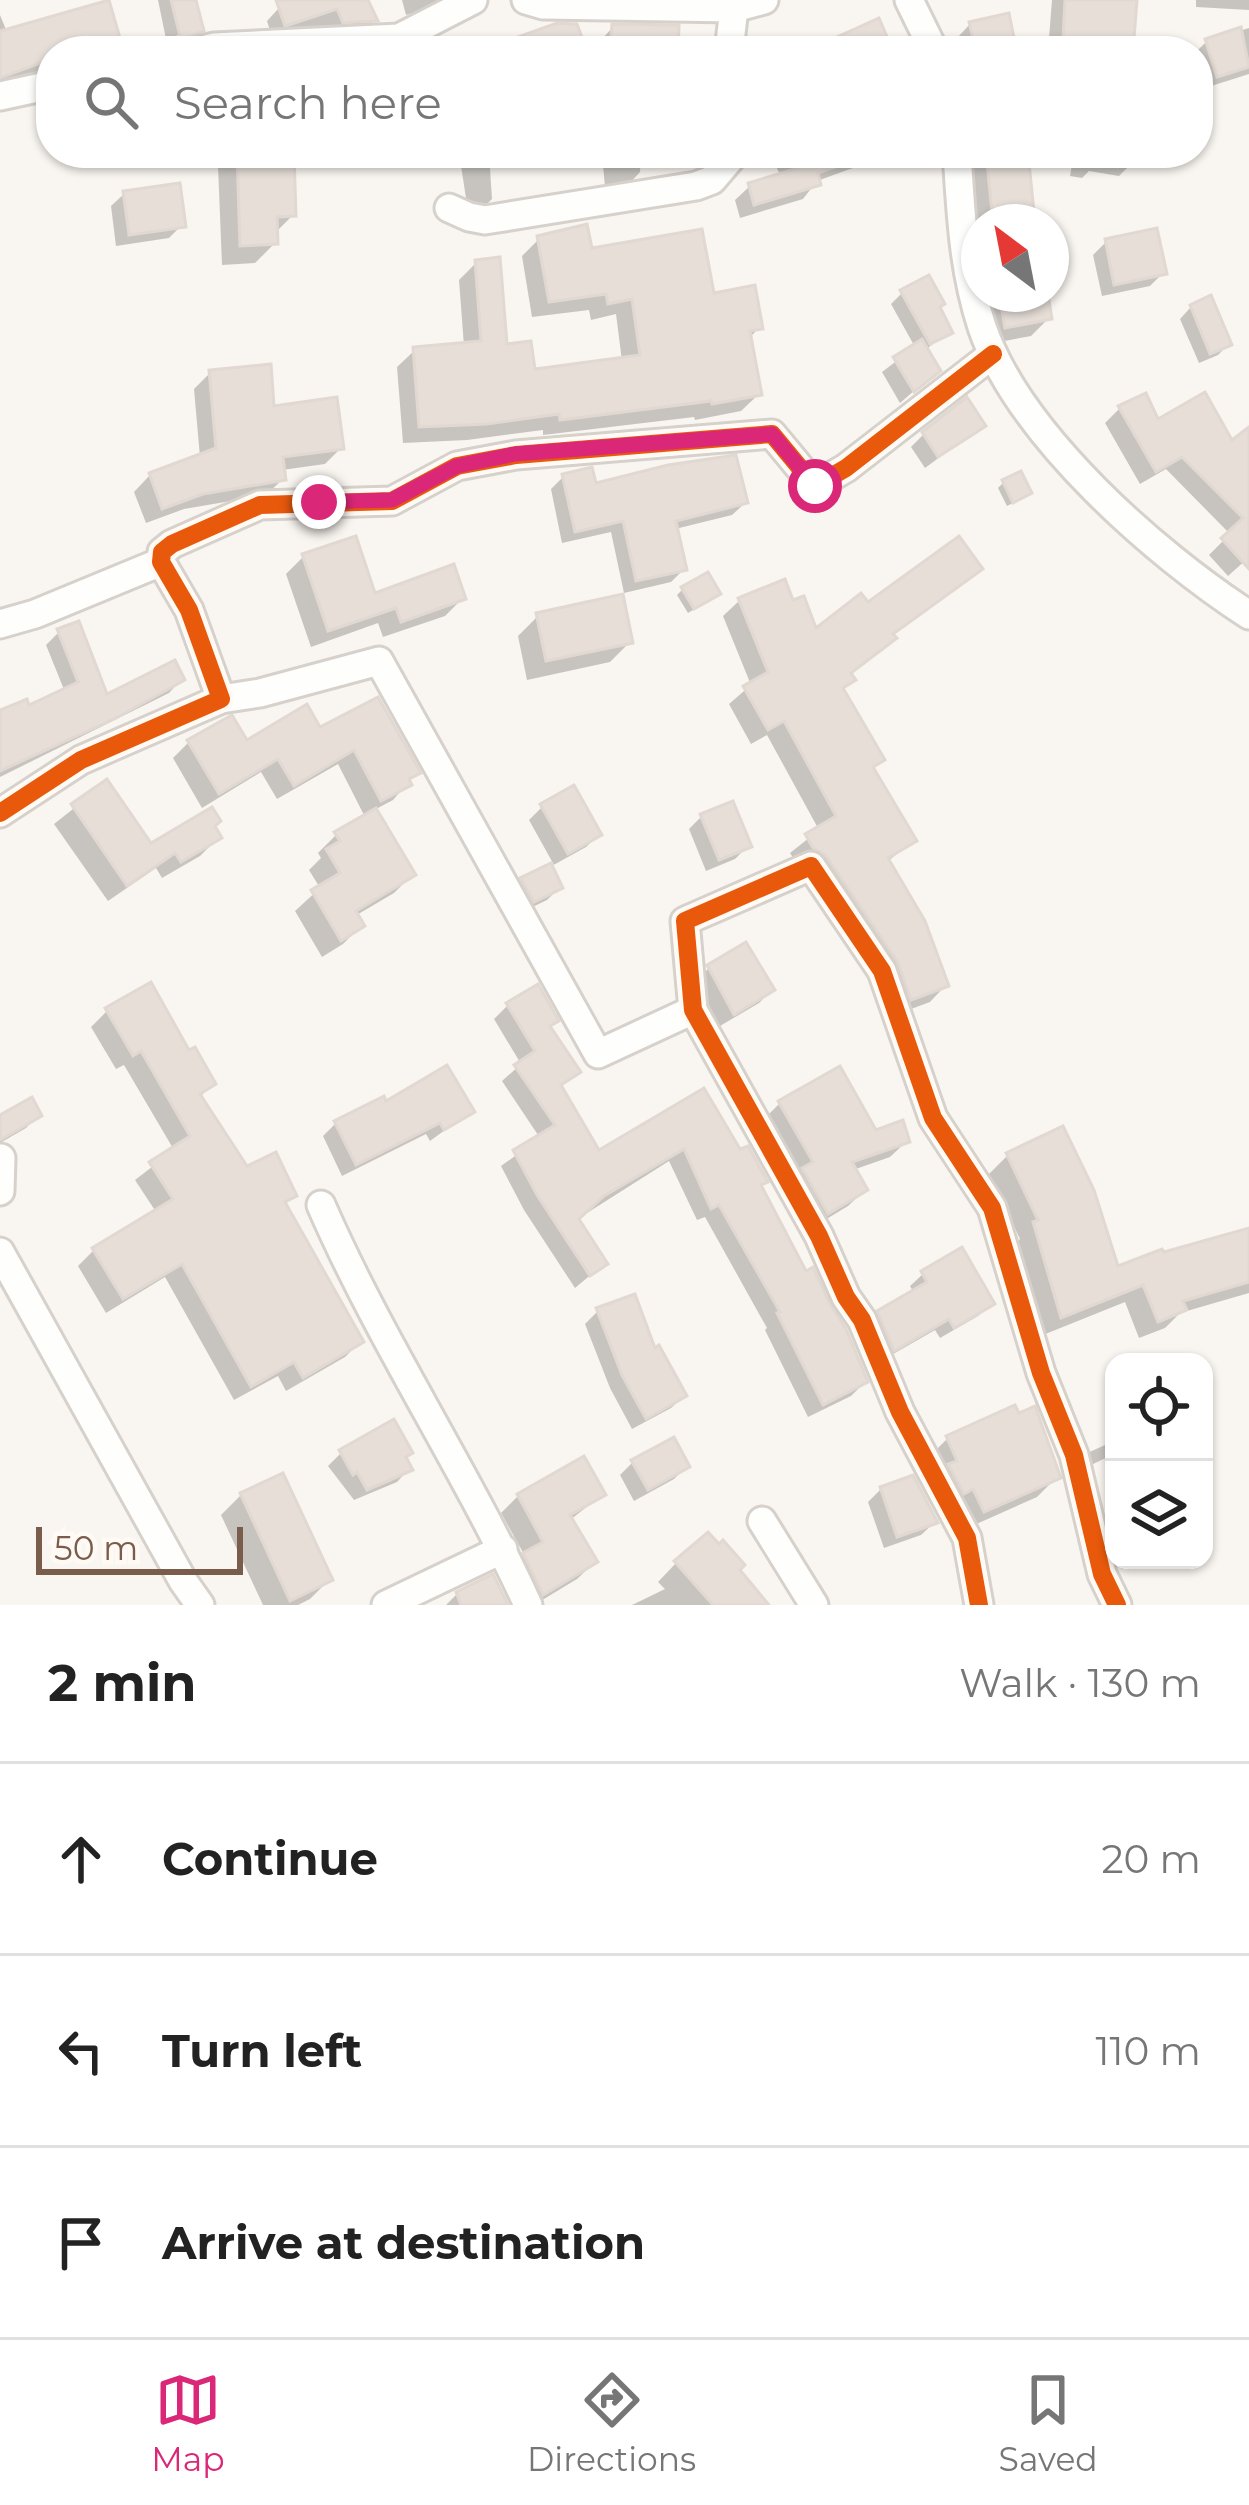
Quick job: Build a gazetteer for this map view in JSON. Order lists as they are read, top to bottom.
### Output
{
  "scale_bar": "50 m",
  "north": "top left",
  "page": {
    "search": "Search here",
    "scale": "50 m",
    "heading": ["2 min", "Walk · 130 m"],
    "list": [
      ["Continue", "20 m"],
      ["Turn left", "110 m"],
      "Arrive at destination"
    ],
    "nav": ["Map", "Directions", "Saved"]
  }
}
